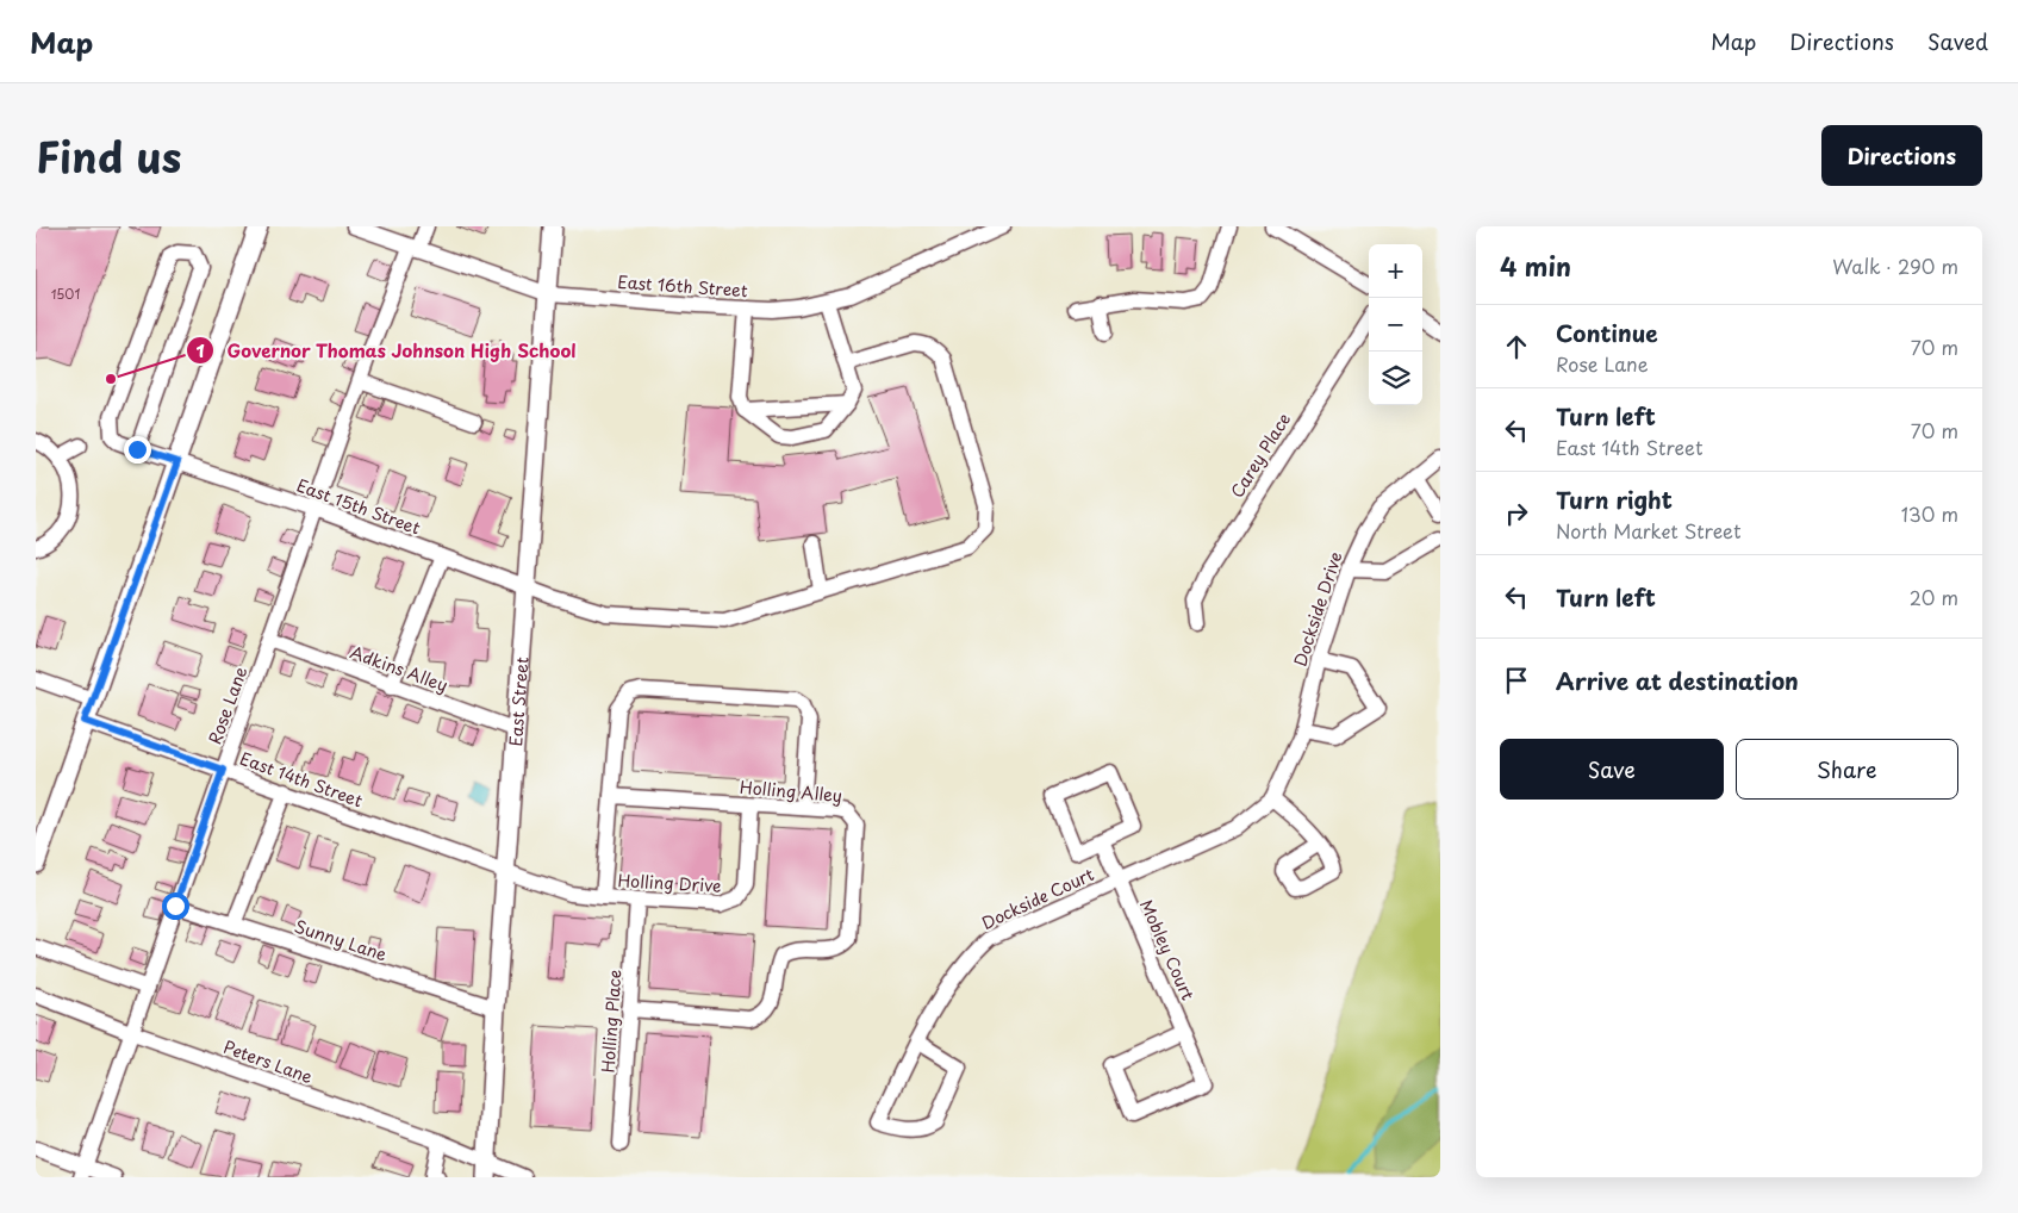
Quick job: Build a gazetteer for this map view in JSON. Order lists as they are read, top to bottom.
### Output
{
  "streets": {
    "main road": ["East Street"],
    "street": [
      "East 16th Street",
      "Carey Place",
      "East 15th Street",
      "Dockside Drive",
      "Adkins Alley",
      "Rose Lane",
      "East 14th Street",
      "Holling Alley",
      "Holling Drive",
      "Dockside Court",
      "Sunny Lane",
      "Mobley Court",
      "Holling Place",
      "Peters Lane"
    ]
  },
  "crossings": [
    ["East 16th Street", "East Street"],
    ["East 16th Street", "Rose Lane"],
    ["East 15th Street", "East Street"],
    ["East 15th Street", "Rose Lane"],
    ["Dockside Drive", "Dockside Court"],
    ["Dockside Drive", "Mobley Court"],
    ["Adkins Alley", "East Street"],
    ["Adkins Alley", "Rose Lane"],
    ["East Street", "East 14th Street"],
    ["East Street", "Holling Drive"],
    ["East Street", "Sunny Lane"],
    ["East Street", "Peters Lane"],
    ["Rose Lane", "East 14th Street"],
    ["Rose Lane", "Sunny Lane"],
    ["Rose Lane", "Peters Lane"],
    ["East 14th Street", "Holling Drive"],
    ["Holling Alley", "Holling Drive"],
    ["Holling Alley", "Holling Place"],
    ["Holling Drive", "Holling Place"],
    ["Dockside Court", "Mobley Court"]
  ],
  "places": ["Governor Thomas Johnson High School"],
  "house_numbers": ["1501"],
  "page": {
    "header": "Map",
    "nav": ["Map", "Directions", "Saved"],
    "title": "Find us",
    "buttons": [
      "Directions",
      ["Save", "Share"]
    ],
    "heading": ["4 min", "Walk · 290 m"],
    "map_buttons": ["+", "−"],
    "list": [
      ["Continue", "Rose Lane", "70 m"],
      ["Turn left", "East 14th Street", "70 m"],
      ["Turn right", "North Market Street", "130 m"],
      ["Turn left", "20 m"],
      "Arrive at destination"
    ]
  }
}
